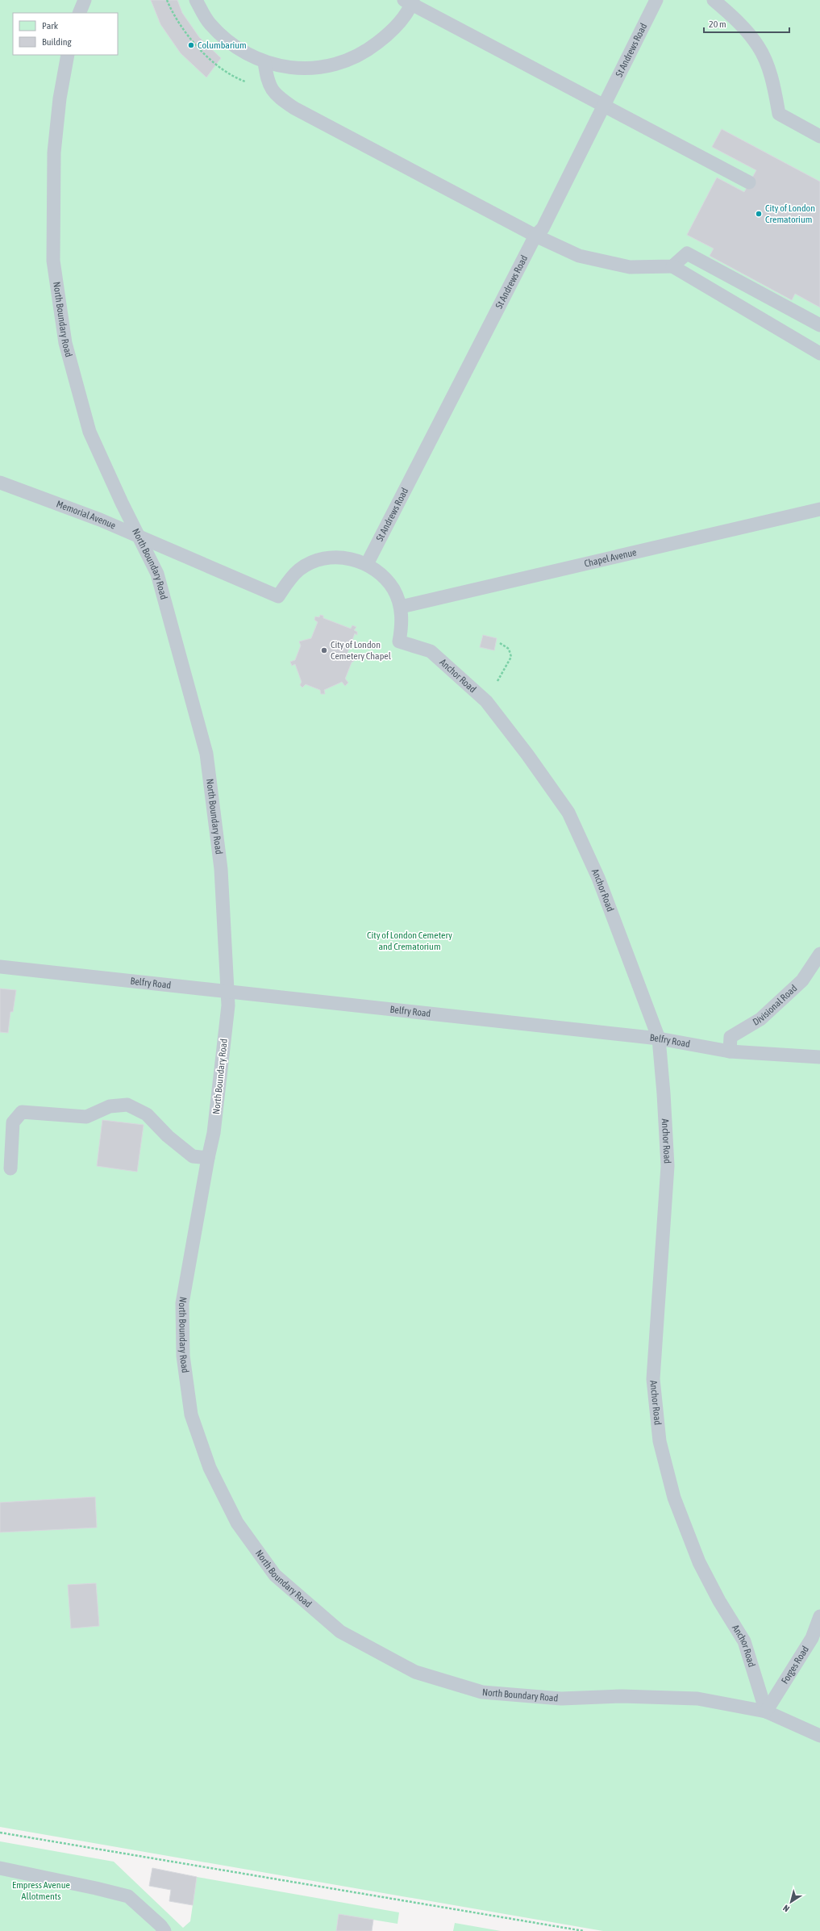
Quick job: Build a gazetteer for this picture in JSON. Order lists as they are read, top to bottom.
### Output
{
  "streets": {
    "lane": [
      "St Andrews Road",
      "North Boundary Road",
      "Memorial Avenue",
      "Chapel Avenue",
      "Anchor Road",
      "Belfry Road",
      "Divisional Road",
      "Forges Road"
    ]
  },
  "crossings": [
    ["St Andrews Road", "Memorial Avenue"],
    ["North Boundary Road", "Memorial Avenue"],
    ["North Boundary Road", "Anchor Road"],
    ["North Boundary Road", "Belfry Road"],
    ["North Boundary Road", "Forges Road"],
    ["Chapel Avenue", "Anchor Road"],
    ["Anchor Road", "Belfry Road"],
    ["Anchor Road", "Forges Road"],
    ["Belfry Road", "Divisional Road"]
  ],
  "parks": ["City of London Cemetery and Crematorium", "Empress Avenue Allotments"],
  "places": ["Columbarium", "City of London Crematorium", "City of London Cemetery Chapel"],
  "legend": ["Park", "Building"],
  "scale_bar": "20 m",
  "north": "bottom left"
}
